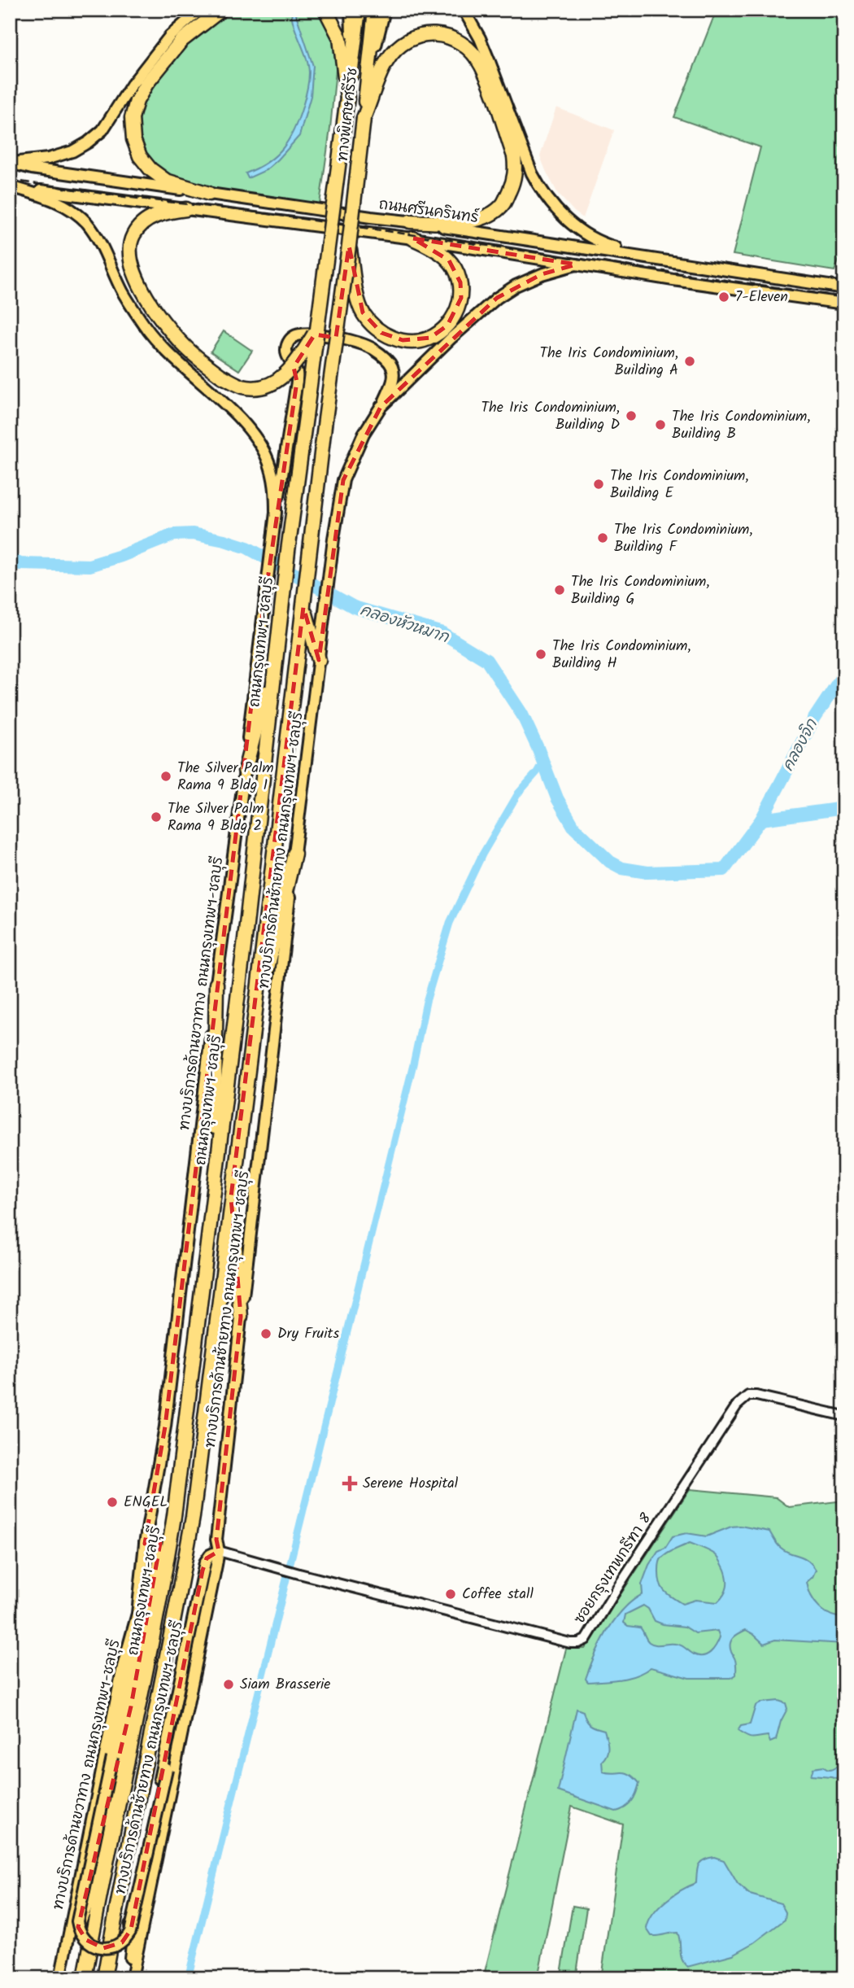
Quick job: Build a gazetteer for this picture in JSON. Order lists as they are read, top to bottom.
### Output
{
  "streets": {
    "highway": ["ทางพิเศษศรีรัช", "ถนนกรุงเทพฯ-ชลบุรี"],
    "main road": ["ถนนศรีนครินทร์", "ทางบริการด้านซ้ายทาง ถนนกรุงเทพฯ-ชลบุรี", "ทางบริการด้านขวาทาง ถนนกรุงเทพฯ-ชลบุรี"],
    "street": ["ซอยกรุงเทพกรีฑา 8"]
  },
  "crossings": [
    ["ทางพิเศษศรีรัช", "ถนนกรุงเทพฯ-ชลบุรี"],
    ["ถนนศรีนครินทร์", "ทางบริการด้านซ้ายทาง ถนนกรุงเทพฯ-ชลบุรี"],
    ["ถนนศรีนครินทร์", "ทางบริการด้านขวาทาง ถนนกรุงเทพฯ-ชลบุรี"],
    ["ทางบริการด้านซ้ายทาง ถนนกรุงเทพฯ-ชลบุรี", "ซอยกรุงเทพกรีฑา 8"]
  ],
  "water": ["คลองหัวหมาก", "คลองจิก"],
  "places": {
    "other": [
      "7-Eleven",
      "The Iris Condominium, Building A",
      "The Iris Condominium, Building D",
      "The Iris Condominium, Building B",
      "The Iris Condominium, Building E",
      "The Iris Condominium, Building F",
      "The Iris Condominium, Building G",
      "The Iris Condominium, Building H",
      "The Silver Palm Rama 9 Bldg 1",
      "The Silver Palm Rama 9 Bldg 2",
      "Dry Fruits",
      "ENGEL",
      "Coffee stall",
      "Siam Brasserie"
    ],
    "health": ["Serene Hospital"]
  }
}
